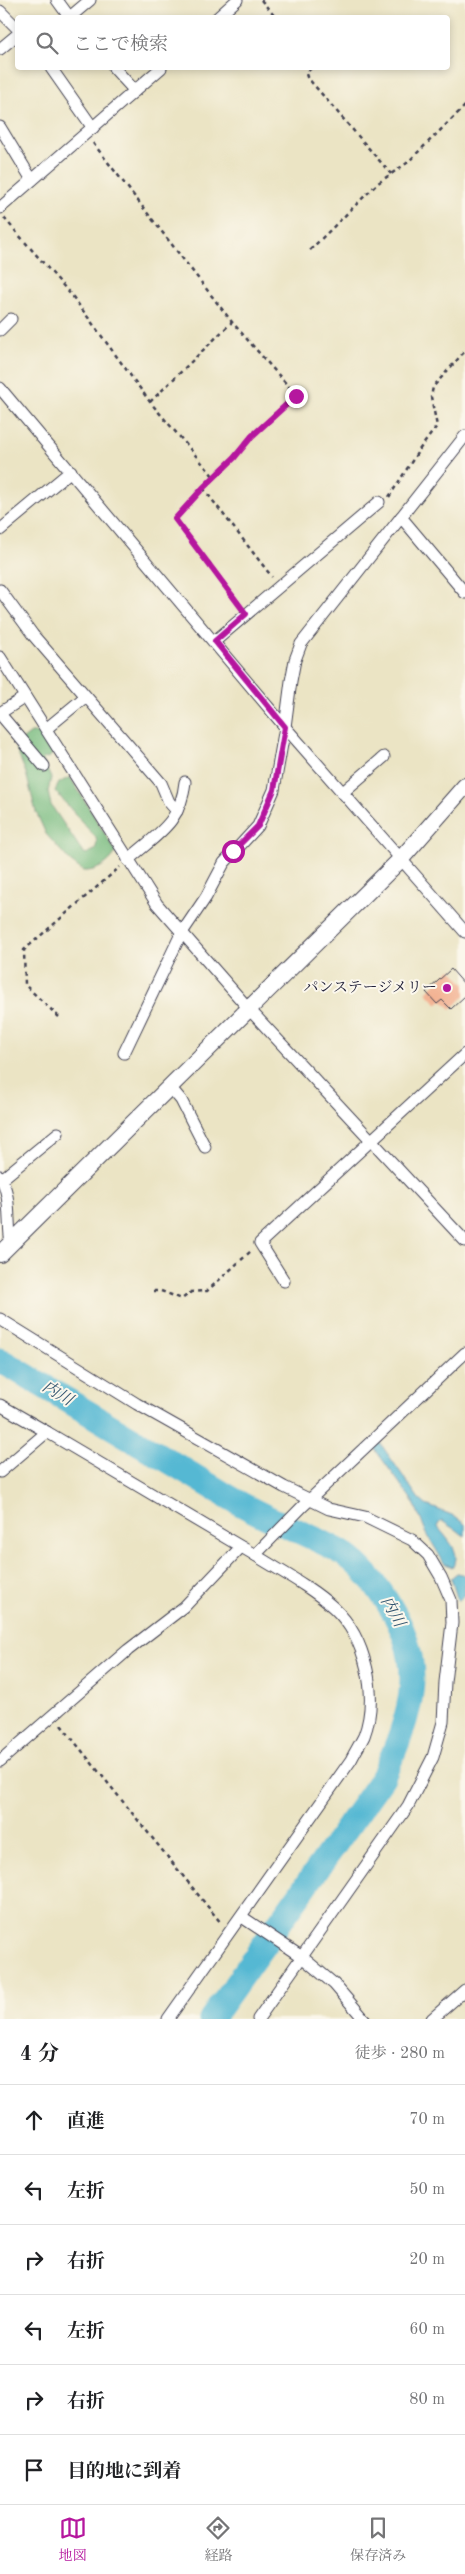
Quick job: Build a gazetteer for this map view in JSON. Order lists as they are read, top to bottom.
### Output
{
  "water": ["内川"],
  "places": ["パンステージメリー"],
  "page": {
    "search": "ここで検索",
    "heading": ["4 分", "徒歩 · 280 m"],
    "list": [
      ["直進", "70 m"],
      ["左折", "50 m"],
      ["右折", "20 m"],
      ["左折", "60 m"],
      ["右折", "80 m"],
      "目的地に到着"
    ],
    "nav": ["地図", "経路", "保存済み"]
  }
}
